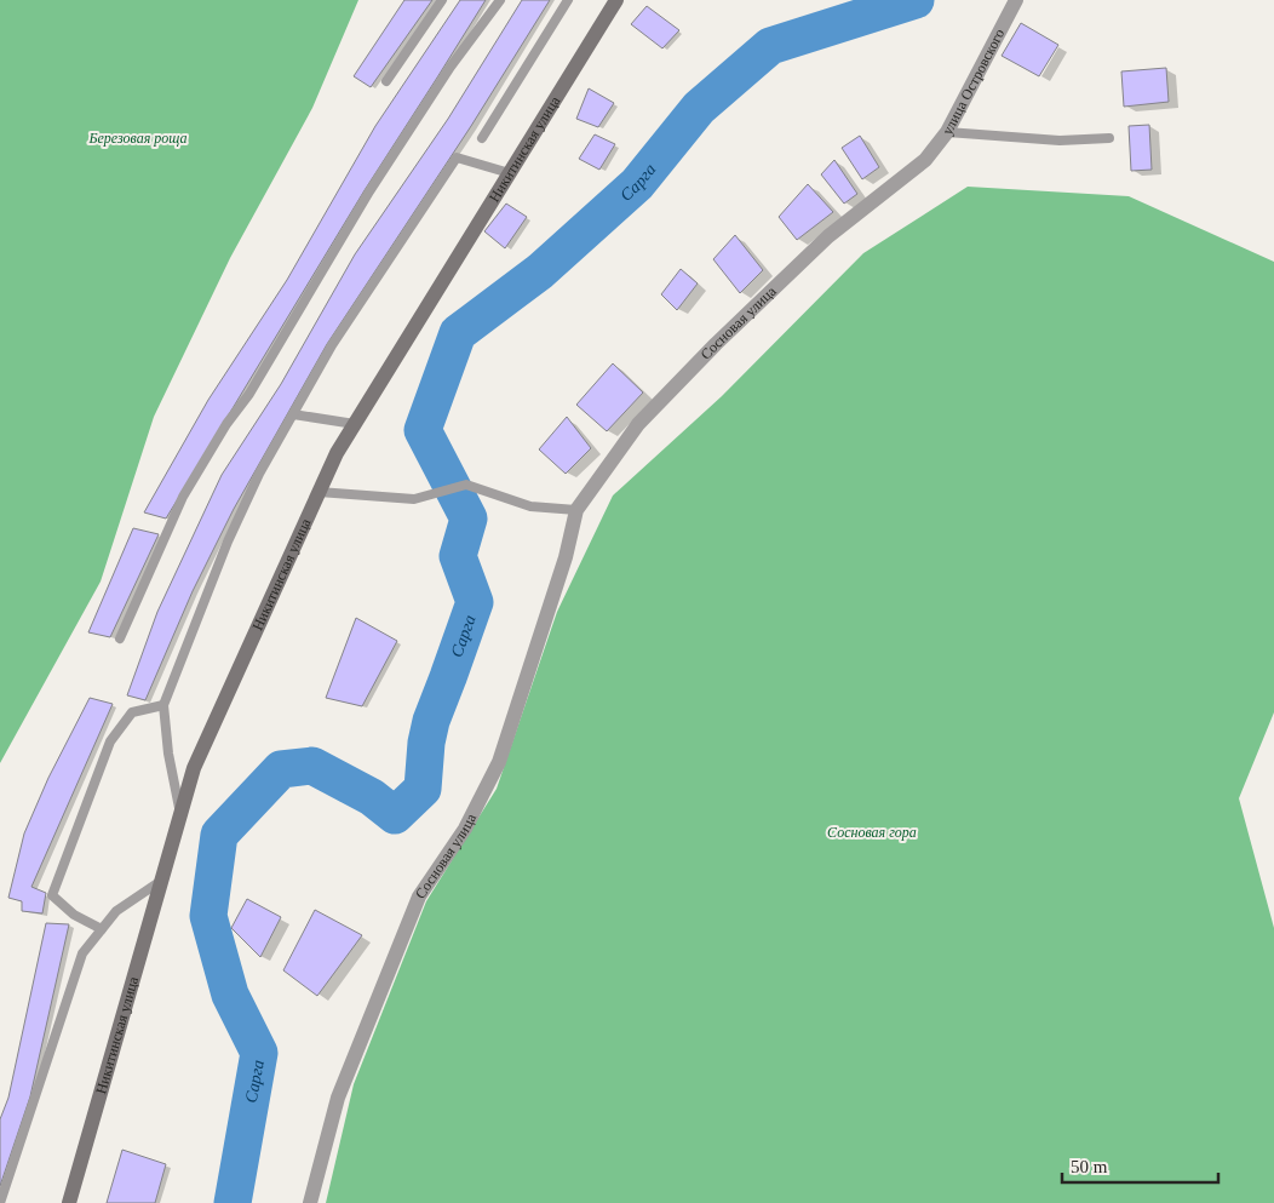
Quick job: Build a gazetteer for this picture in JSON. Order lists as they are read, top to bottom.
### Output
{
  "streets": {
    "street": ["улица Островского", "Никитинская улица", "Сосновая улица"]
  },
  "crossings": [
    ["улица Островского", "Сосновая улица"]
  ],
  "water": ["Сарга"],
  "parks": ["Березовая роща", "Сосновая гора"],
  "scale_bar": "50 m"
}
